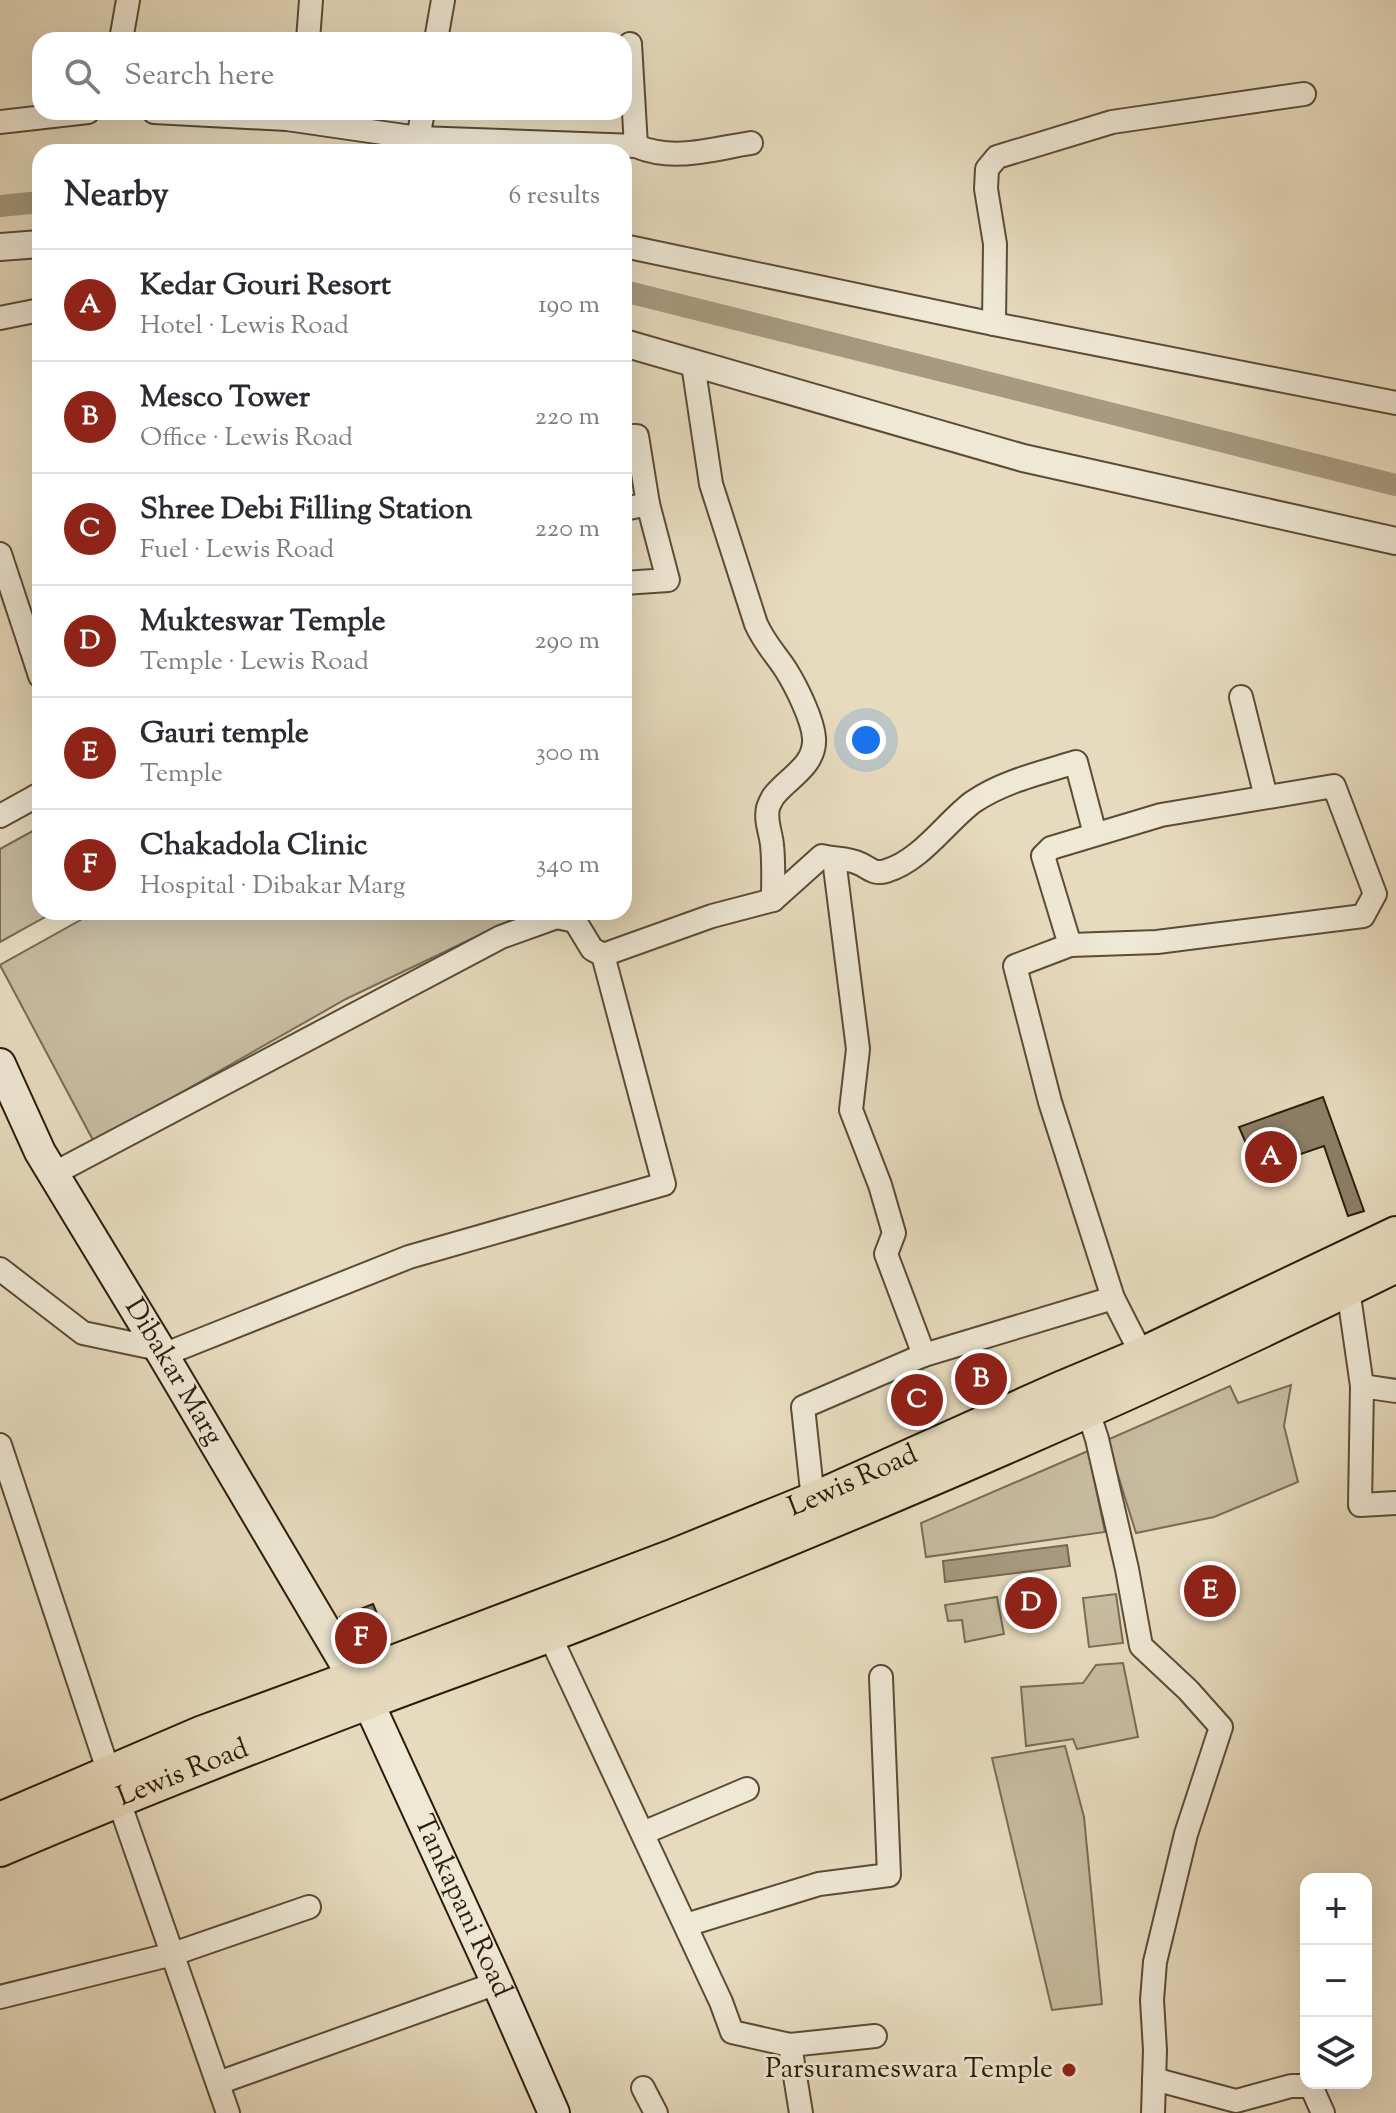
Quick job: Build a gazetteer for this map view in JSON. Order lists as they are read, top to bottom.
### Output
{
  "streets": {
    "main road": ["Dibakar Marg", "Lewis Road", "Tankapani Road"]
  },
  "crossings": [
    ["Dibakar Marg", "Lewis Road"],
    ["Dibakar Marg", "Tankapani Road"],
    ["Lewis Road", "Tankapani Road"]
  ],
  "places": ["Parsurameswara Temple"],
  "page": {
    "search": "Search here",
    "heading": ["Nearby", "6 results"],
    "list": [
      {
        "mark": "A",
        "name": "Kedar Gouri Resort",
        "note": "Hotel · Lewis Road",
        "value": "190 m"
      },
      {
        "mark": "B",
        "name": "Mesco Tower",
        "note": "Office · Lewis Road",
        "value": "220 m"
      },
      {
        "mark": "C",
        "name": "Shree Debi Filling Station",
        "note": "Fuel · Lewis Road",
        "value": "220 m"
      },
      {
        "mark": "D",
        "name": "Mukteswar Temple",
        "note": "Temple · Lewis Road",
        "value": "290 m"
      },
      {
        "mark": "E",
        "name": "Gauri temple",
        "note": "Temple",
        "value": "300 m"
      },
      {
        "mark": "F",
        "name": "Chakadola Clinic",
        "note": "Hospital · Dibakar Marg",
        "value": "340 m"
      }
    ],
    "pins": [
      "A",
      "B",
      "C",
      "E",
      "D",
      "F"
    ],
    "map_buttons": ["+", "−"]
  }
}
